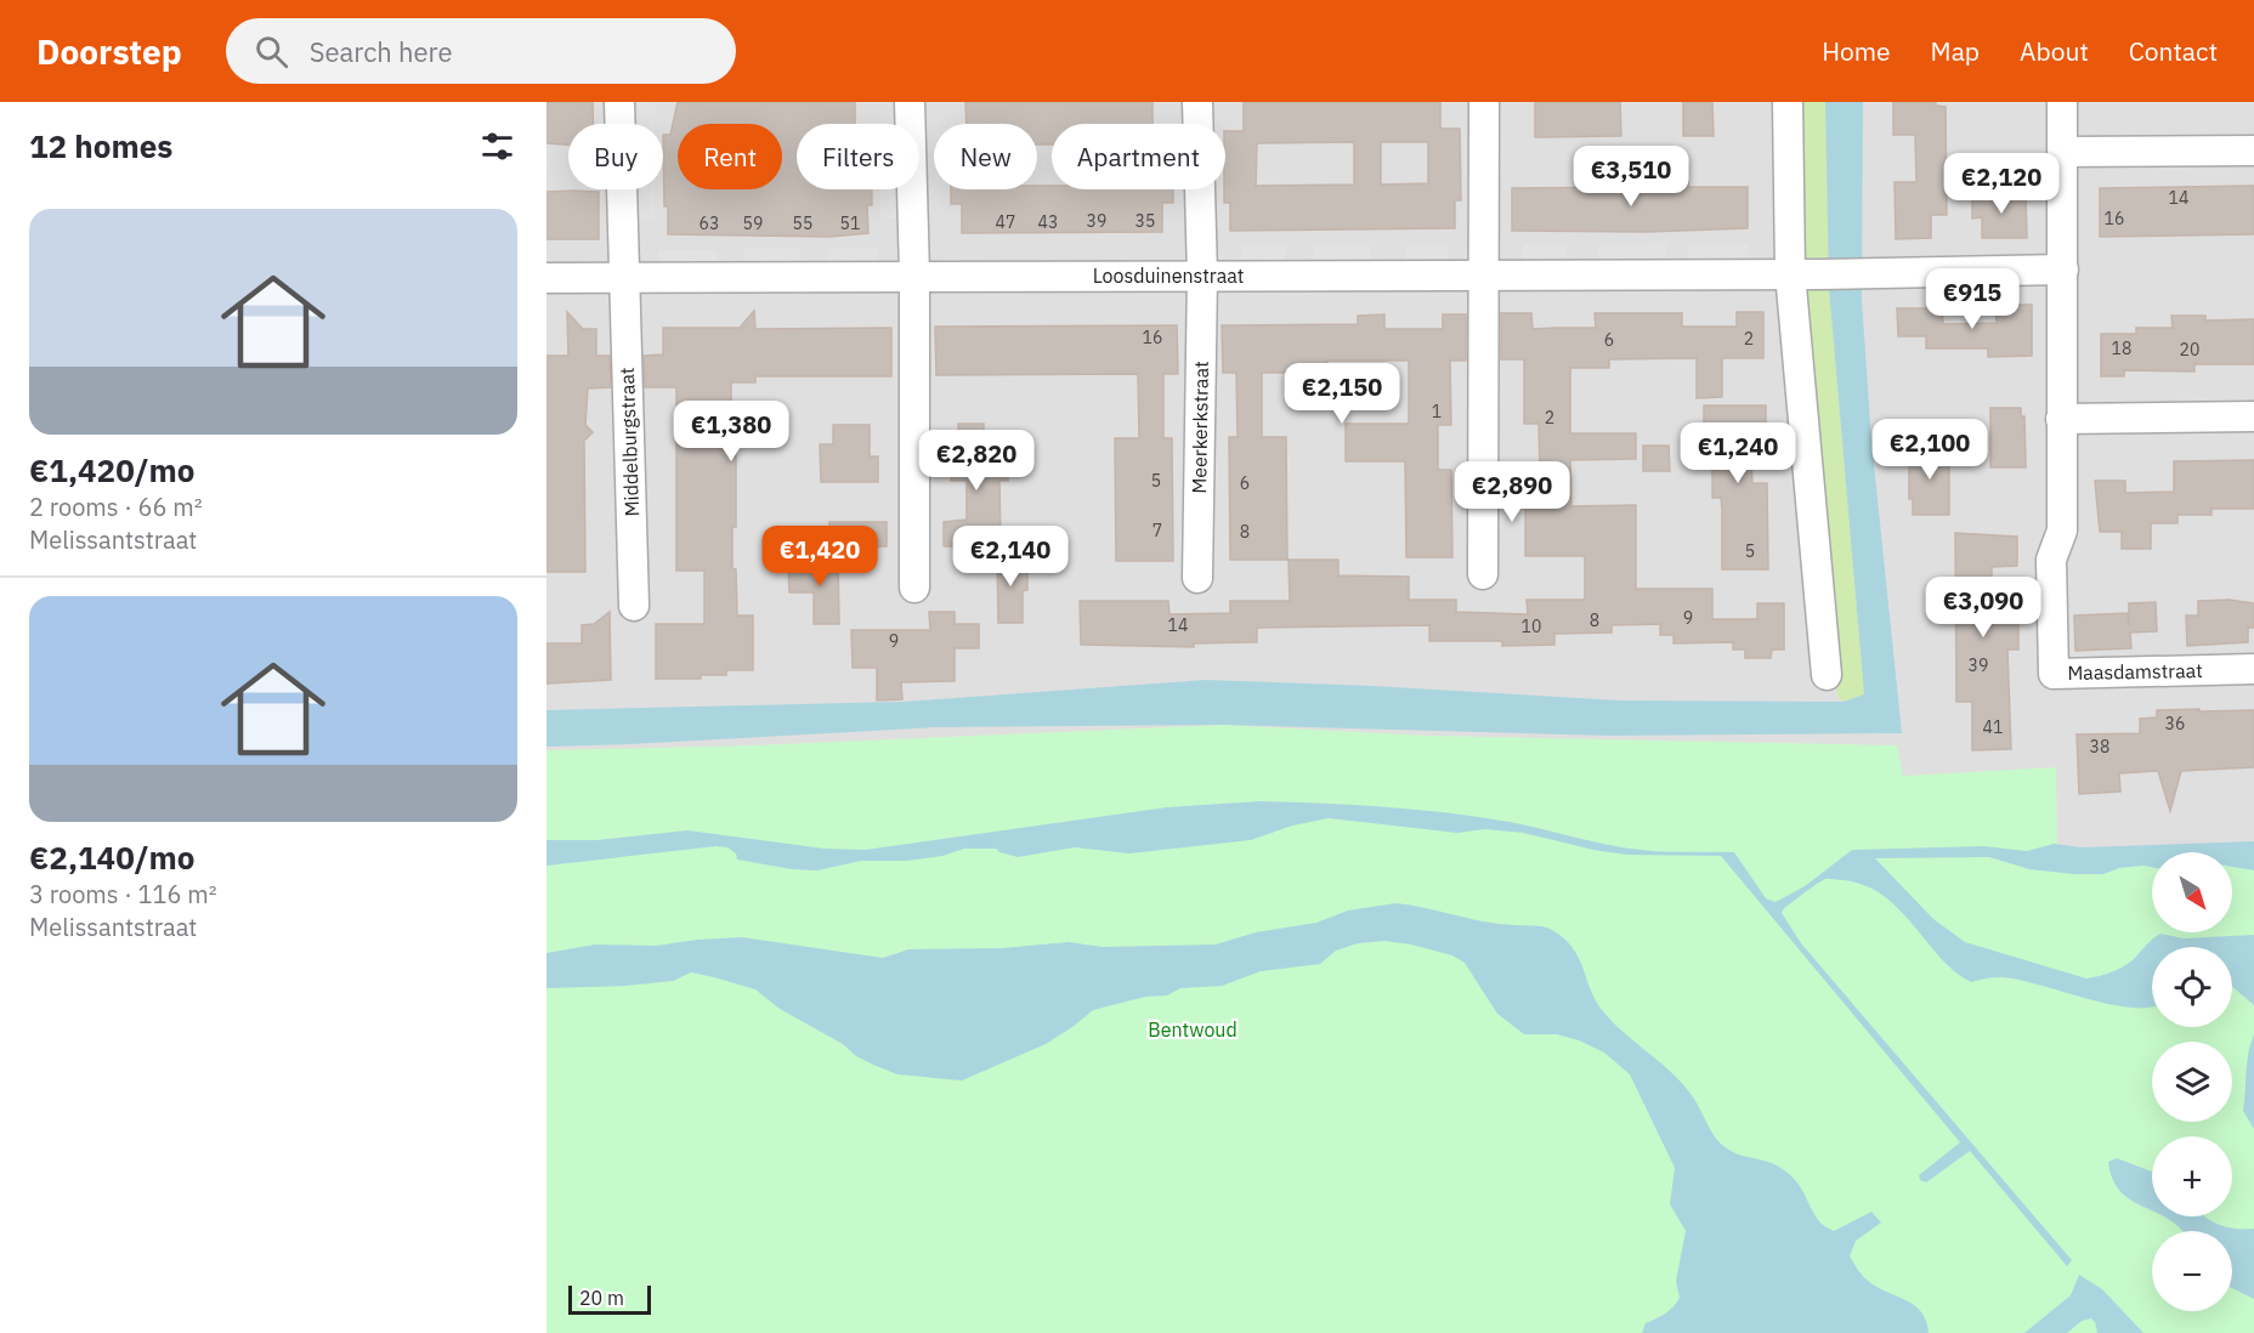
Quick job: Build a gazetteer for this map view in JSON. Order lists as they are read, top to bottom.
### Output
{
  "streets": {
    "street": [
      "Loosduinenstraat",
      "Meerkerkstraat",
      "Middelburgstraat",
      "Maasdamstraat"
    ]
  },
  "crossings": [
    ["Loosduinenstraat", "Meerkerkstraat"],
    ["Loosduinenstraat", "Middelburgstraat"]
  ],
  "parks": ["Bentwoud"],
  "house_numbers": [
    "14",
    "16",
    "39",
    "35",
    "47",
    "43",
    "63",
    "59",
    "55",
    "51",
    "16",
    "2",
    "6",
    "18",
    "20",
    "1",
    "2",
    "5",
    "6",
    "7",
    "8",
    "5",
    "9",
    "8",
    "14",
    "10",
    "9",
    "39",
    "36",
    "41",
    "38"
  ],
  "scale_bar": "20 m",
  "north": "bottom right",
  "page": {
    "header": "Doorstep",
    "search": "Search here",
    "nav": [
      "Home",
      "Map",
      "About",
      "Contact"
    ],
    "heading": "12 homes",
    "chip": [
      "Buy",
      "Rent",
      "Filters",
      "New",
      "Apartment"
    ],
    "price": [
      "€3,510",
      "€2,120",
      "€915",
      "€2,150",
      "€1,380",
      "€2,100",
      "€1,240",
      "€2,820",
      "€2,890",
      "€1,420",
      "€2,140",
      "€3,090"
    ],
    "list": [
      {
        "name": "€1,420/mo",
        "note": "2 rooms · 66 m² · Melissantstraat"
      },
      {
        "name": "€2,140/mo",
        "note": "3 rooms · 116 m² · Melissantstraat"
      }
    ],
    "map_buttons": ["+", "−"],
    "scale": "20 m"
  }
}
